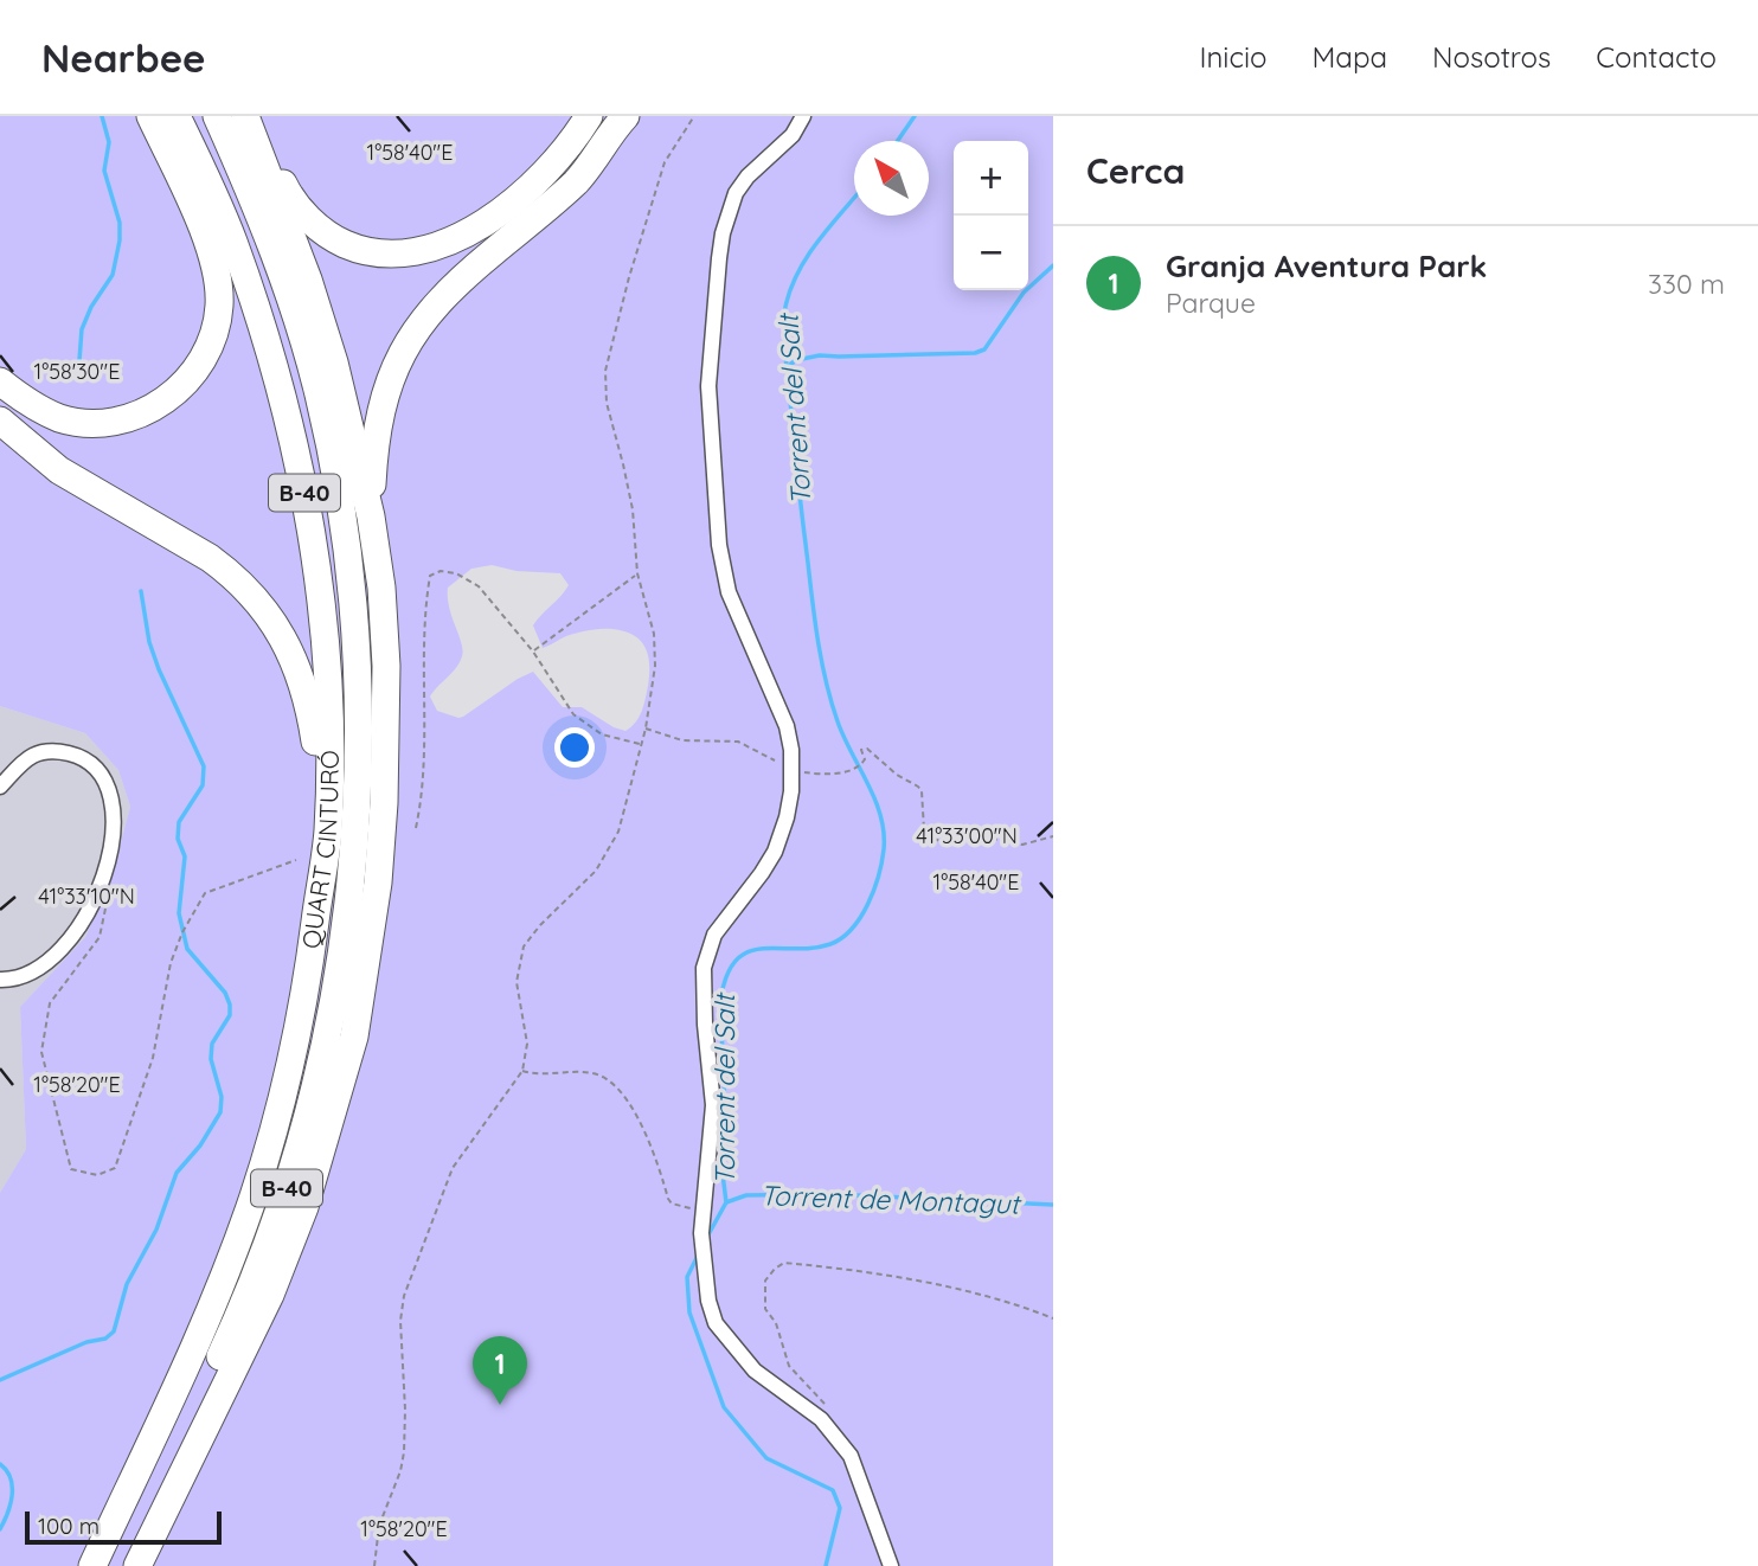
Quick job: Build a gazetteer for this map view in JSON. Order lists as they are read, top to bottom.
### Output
{
  "streets": {
    "highway": ["B-40", "QUART CINTURÓ"]
  },
  "water": ["Torrent del Salt", "Torrent de Montagut"],
  "scale_bar": "100 m",
  "north": "top left",
  "page": {
    "header": "Nearbee",
    "nav": [
      "Inicio",
      "Mapa",
      "Nosotros",
      "Contacto"
    ],
    "heading": "Cerca",
    "map_buttons": ["+", "−"],
    "list": [
      {
        "mark": "1",
        "name": "Granja Aventura Park",
        "note": "Parque",
        "value": "330 m"
      }
    ],
    "pins": "1",
    "scale": "100 m"
  },
  "coordinates": [
    "1°58'40\"E",
    "1°58'30\"E",
    "41°33'00\"N",
    "41°33'10\"N",
    "1°58'20\"E"
  ]
}
